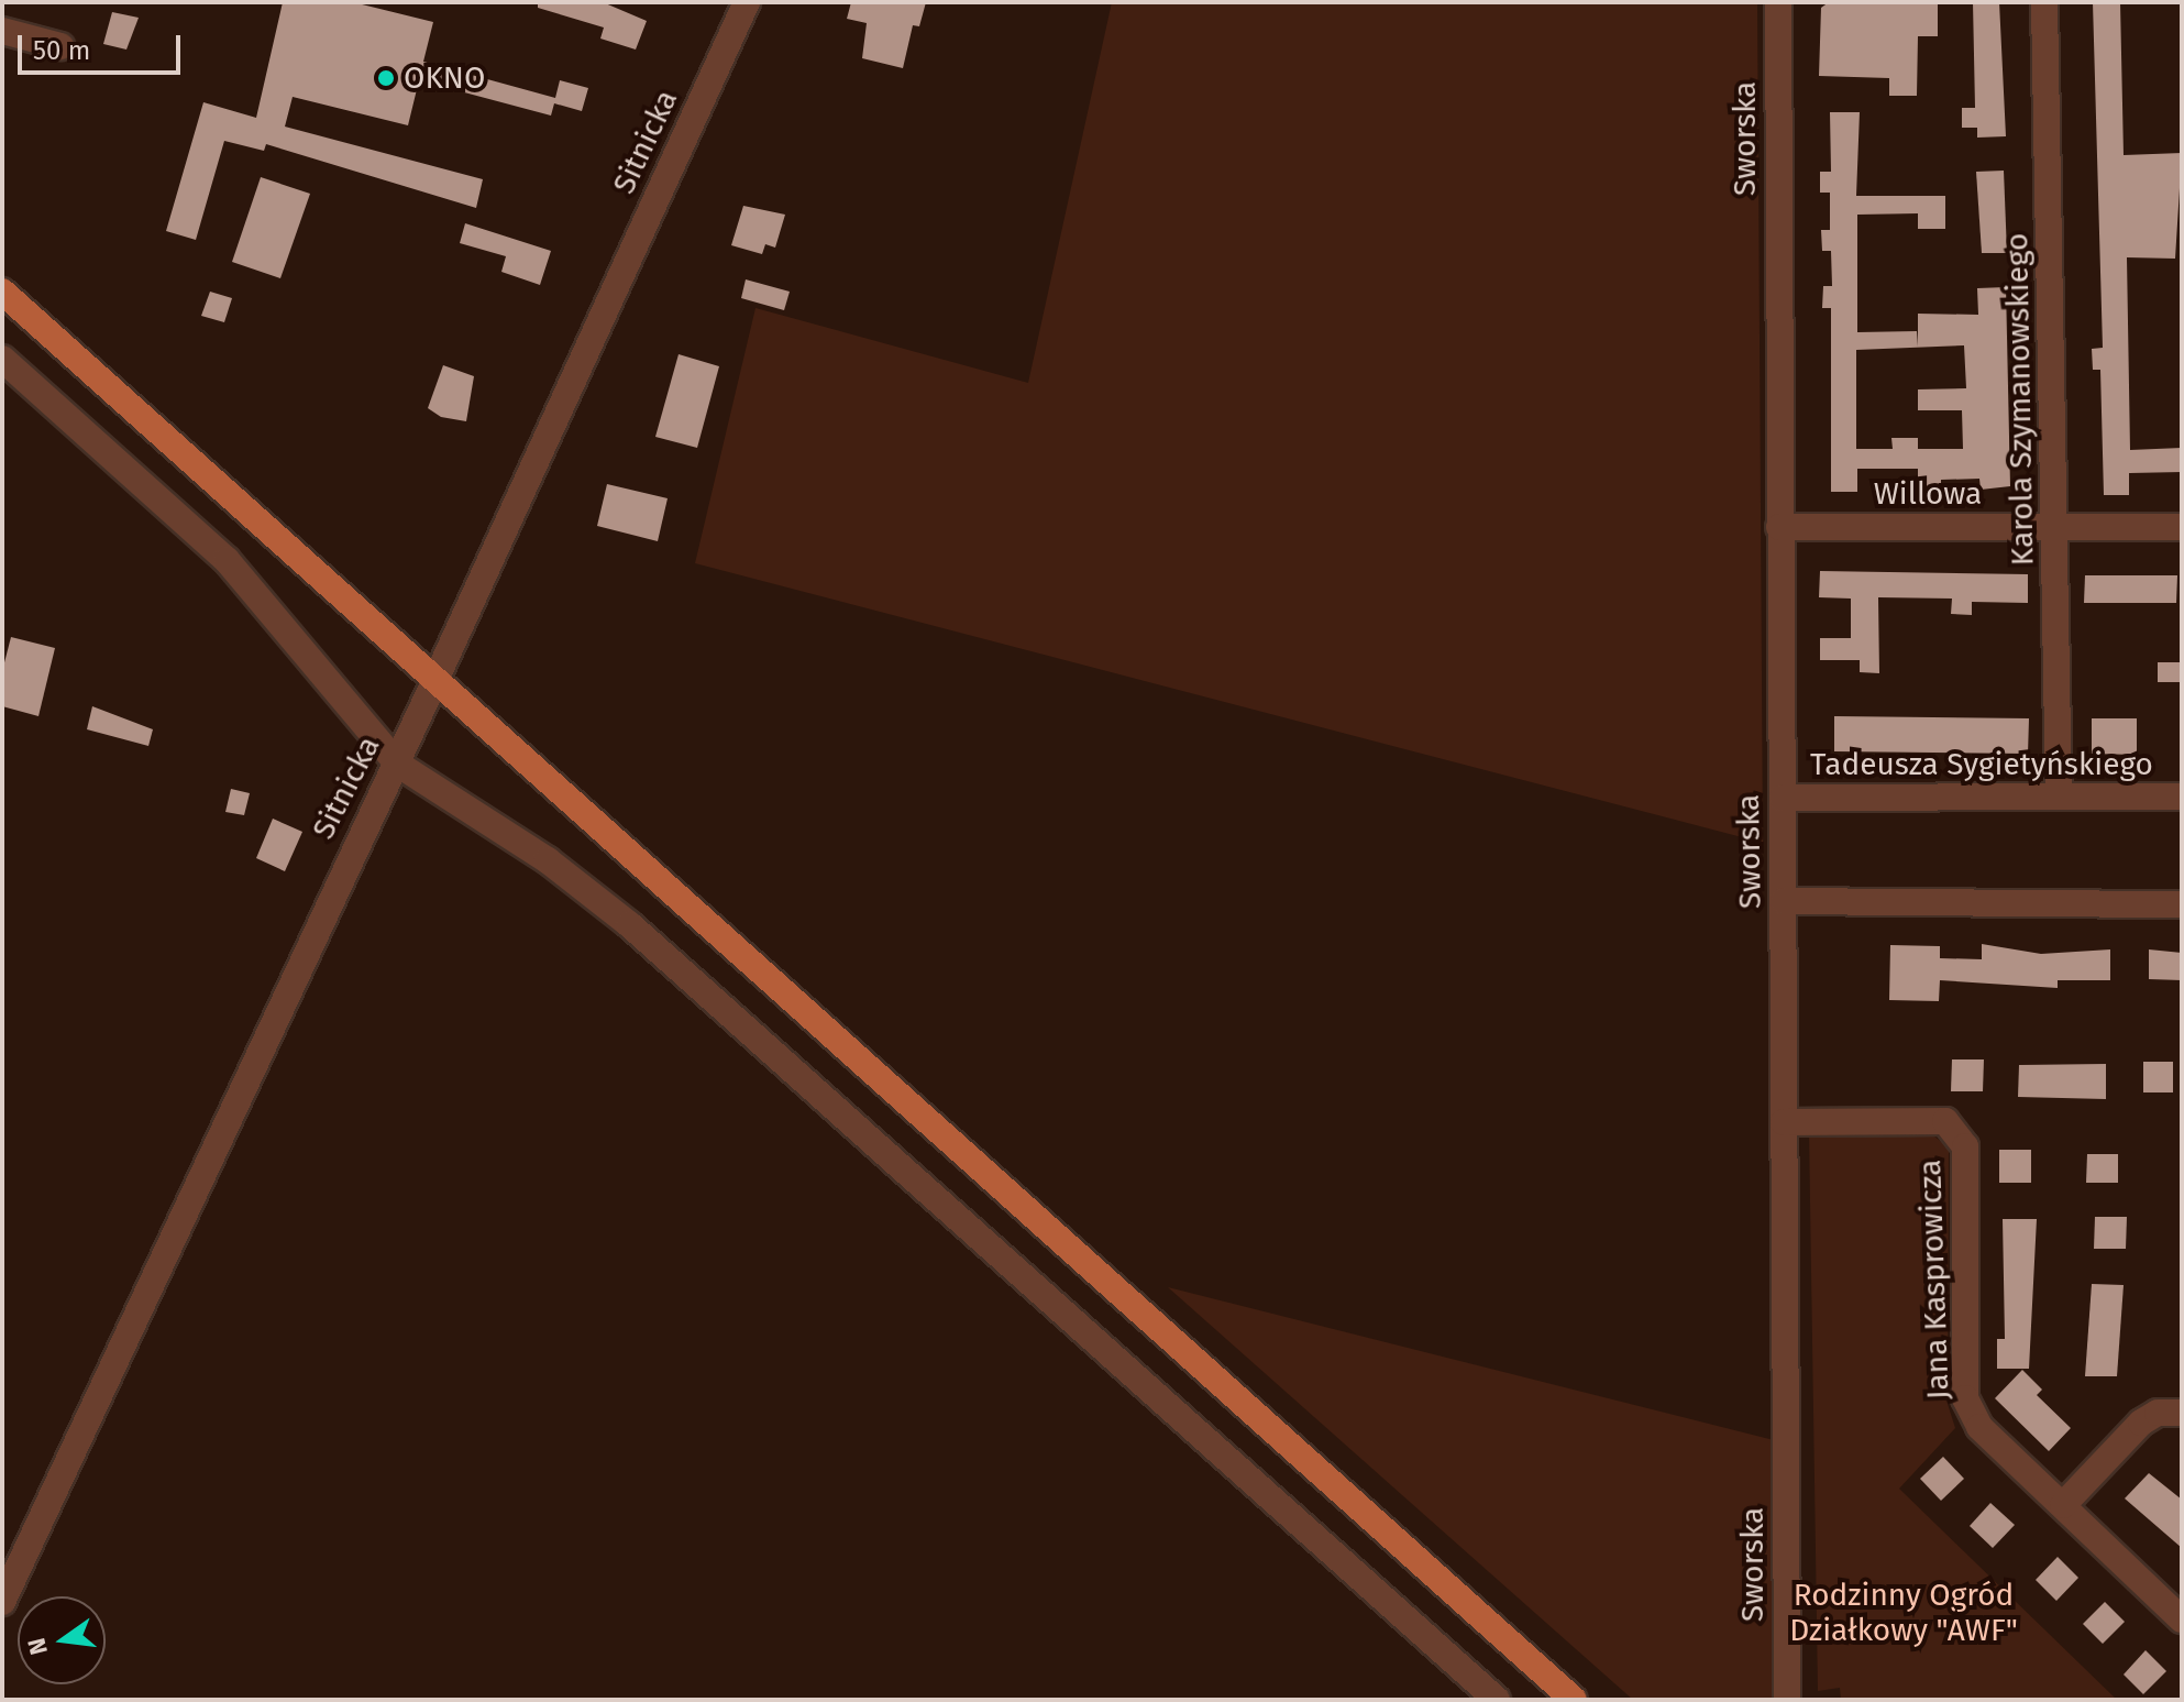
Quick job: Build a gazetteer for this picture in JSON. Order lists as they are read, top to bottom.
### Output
{
  "streets": {
    "street": [
      "Sworska",
      "Sitnicka",
      "Karola Szymanowskiego",
      "Willowa",
      "Tadeusza Sygietyńskiego",
      "Jana Kasprowicza"
    ]
  },
  "crossings": [
    ["Sworska", "Willowa"],
    ["Sworska", "Tadeusza Sygietyńskiego"],
    ["Sworska", "Jana Kasprowicza"],
    ["Karola Szymanowskiego", "Willowa"],
    ["Karola Szymanowskiego", "Tadeusza Sygietyńskiego"]
  ],
  "parks": ["Rodzinny Ogród Działkowy \"AWF\""],
  "places": ["OKNO"],
  "scale_bar": "50 m",
  "north": "left"
}
